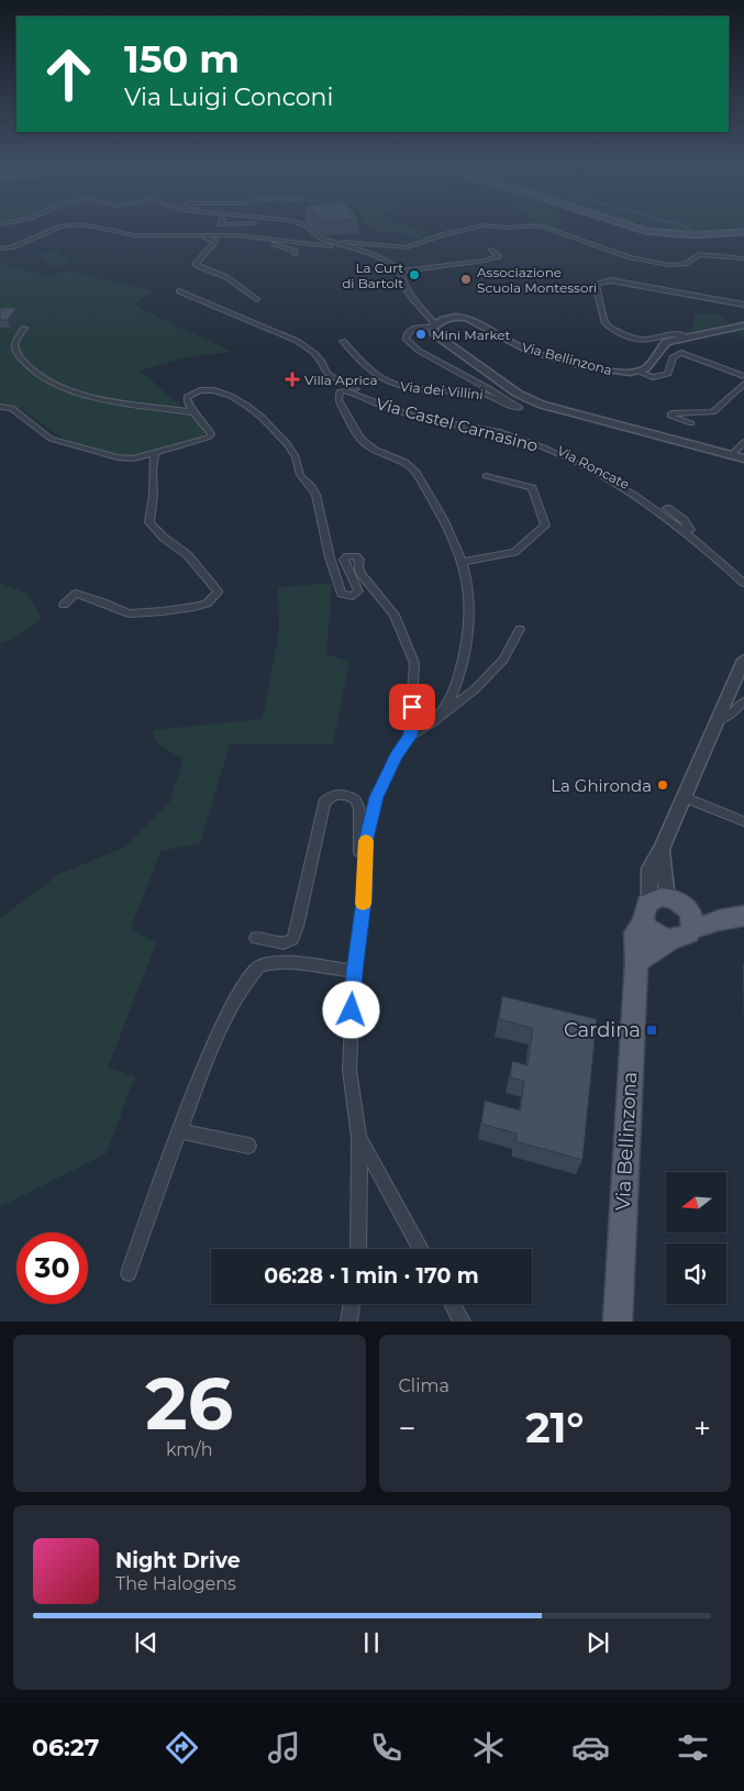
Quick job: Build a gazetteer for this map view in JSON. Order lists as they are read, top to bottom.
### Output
{
  "streets": {
    "main road": ["Via Bellinzona"],
    "street": ["Via dei Villini", "Via Castel Carnasino", "Via Roncate"]
  },
  "crossings": [
    ["Via Bellinzona", "Via dei Villini"],
    ["Via Castel Carnasino", "Via Roncate"]
  ],
  "places": {
    "other": [
      "La Curt di Bartolt",
      "Associazione Scuola Montessori",
      "Mini Market",
      "La Ghironda"
    ],
    "health": ["Villa Aprica"],
    "transit": ["Cardina"]
  },
  "north": "left",
  "page": {
    "turn": ["150 m", "Via Luigi Conconi"],
    "limit": "30",
    "trip": "06:28 · 1 min · 170 m",
    "tile": [
      ["26", "km/h"],
      "Clima"
    ],
    "heat": ["−", "21°", "+"],
    "song": ["Night Drive", "The Halogens"],
    "tabs": "06:27"
  }
}
